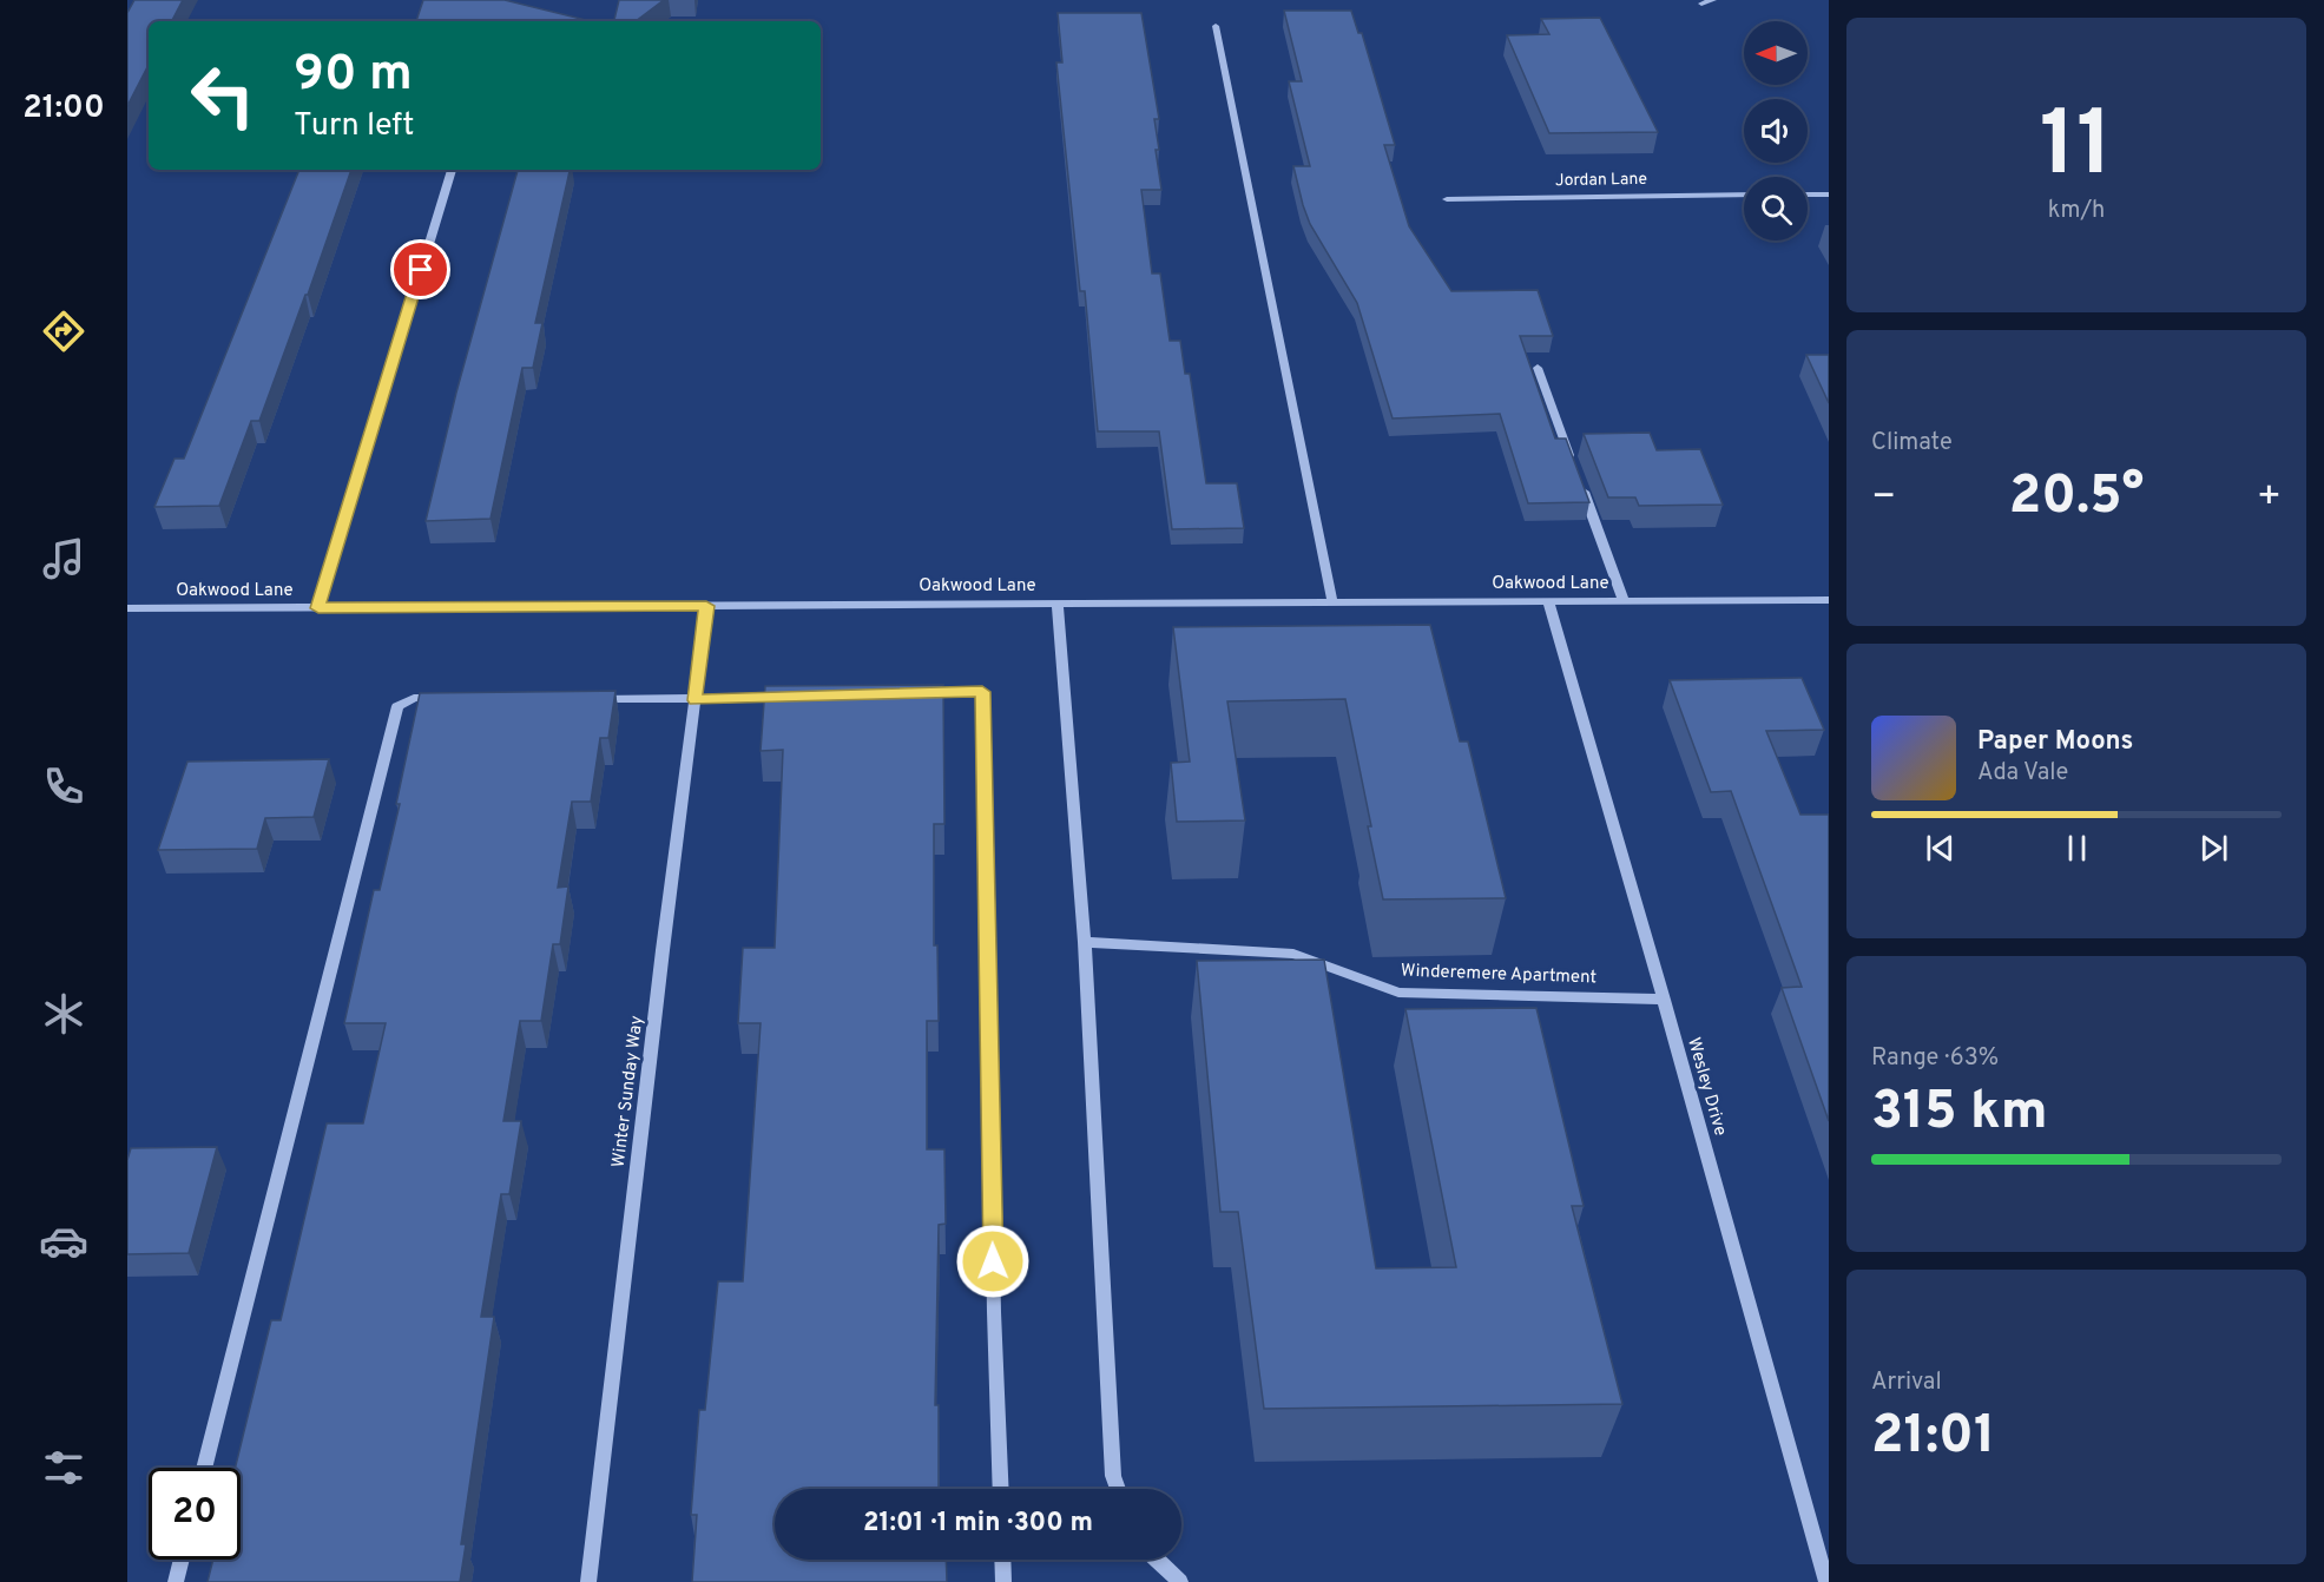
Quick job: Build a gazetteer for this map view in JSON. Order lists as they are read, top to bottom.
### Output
{
  "streets": {
    "street": [
      "Jordan Lane",
      "Oakwood Lane",
      "Winderemere Apartment",
      "Wesley Drive",
      "Winter Sunday Way"
    ]
  },
  "crossings": [
    ["Oakwood Lane", "Wesley Drive"],
    ["Oakwood Lane", "Winter Sunday Way"],
    ["Winderemere Apartment", "Wesley Drive"]
  ],
  "north": "left",
  "page": {
    "tabs": "21:00",
    "tile": [
      ["11", "km/h"],
      "Climate",
      ["Range · 63%", "315 km"],
      ["Arrival", "21:01"]
    ],
    "turn": ["90 m", "Turn left"],
    "heat": ["−", "20.5°", "+"],
    "song": ["Paper Moons", "Ada Vale"],
    "limit": "20",
    "trip": "21:01 · 1 min · 300 m"
  }
}
